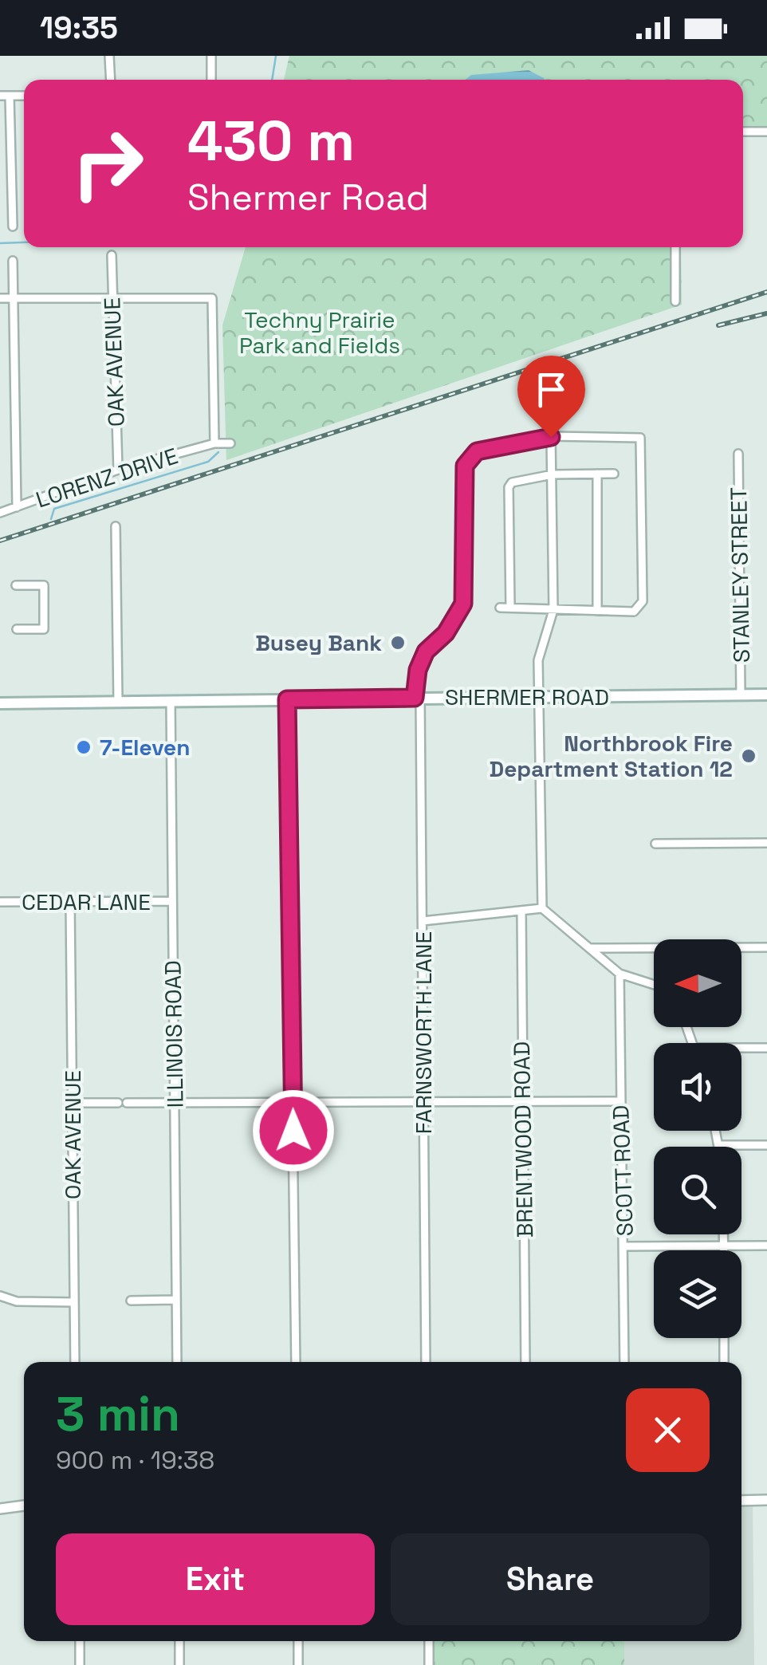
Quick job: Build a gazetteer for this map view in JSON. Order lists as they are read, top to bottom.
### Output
{
  "streets": {
    "main road": ["SHERMER ROAD"],
    "street": [
      "OAK AVENUE",
      "LORENZ DRIVE",
      "STANLEY STREET",
      "CEDAR LANE",
      "FARNSWORTH LANE",
      "ILLINOIS ROAD",
      "BRENTWOOD ROAD",
      "SCOTT ROAD"
    ]
  },
  "crossings": [
    ["OAK AVENUE", "LORENZ DRIVE"],
    ["OAK AVENUE", "CEDAR LANE"],
    ["STANLEY STREET", "SHERMER ROAD"],
    ["SHERMER ROAD", "FARNSWORTH LANE"],
    ["SHERMER ROAD", "ILLINOIS ROAD"],
    ["CEDAR LANE", "ILLINOIS ROAD"]
  ],
  "parks": ["Techny Prairie Park and Fields"],
  "places": ["Busey Bank", "7-Eleven", "Northbrook Fire Department Station 12"],
  "north": "left",
  "page": {
    "status": "19:35",
    "turn": ["430 m", "Shermer Road"],
    "heading": ["3 min", "900 m · 19:38"],
    "buttons": ["Exit", "Share"]
  }
}
